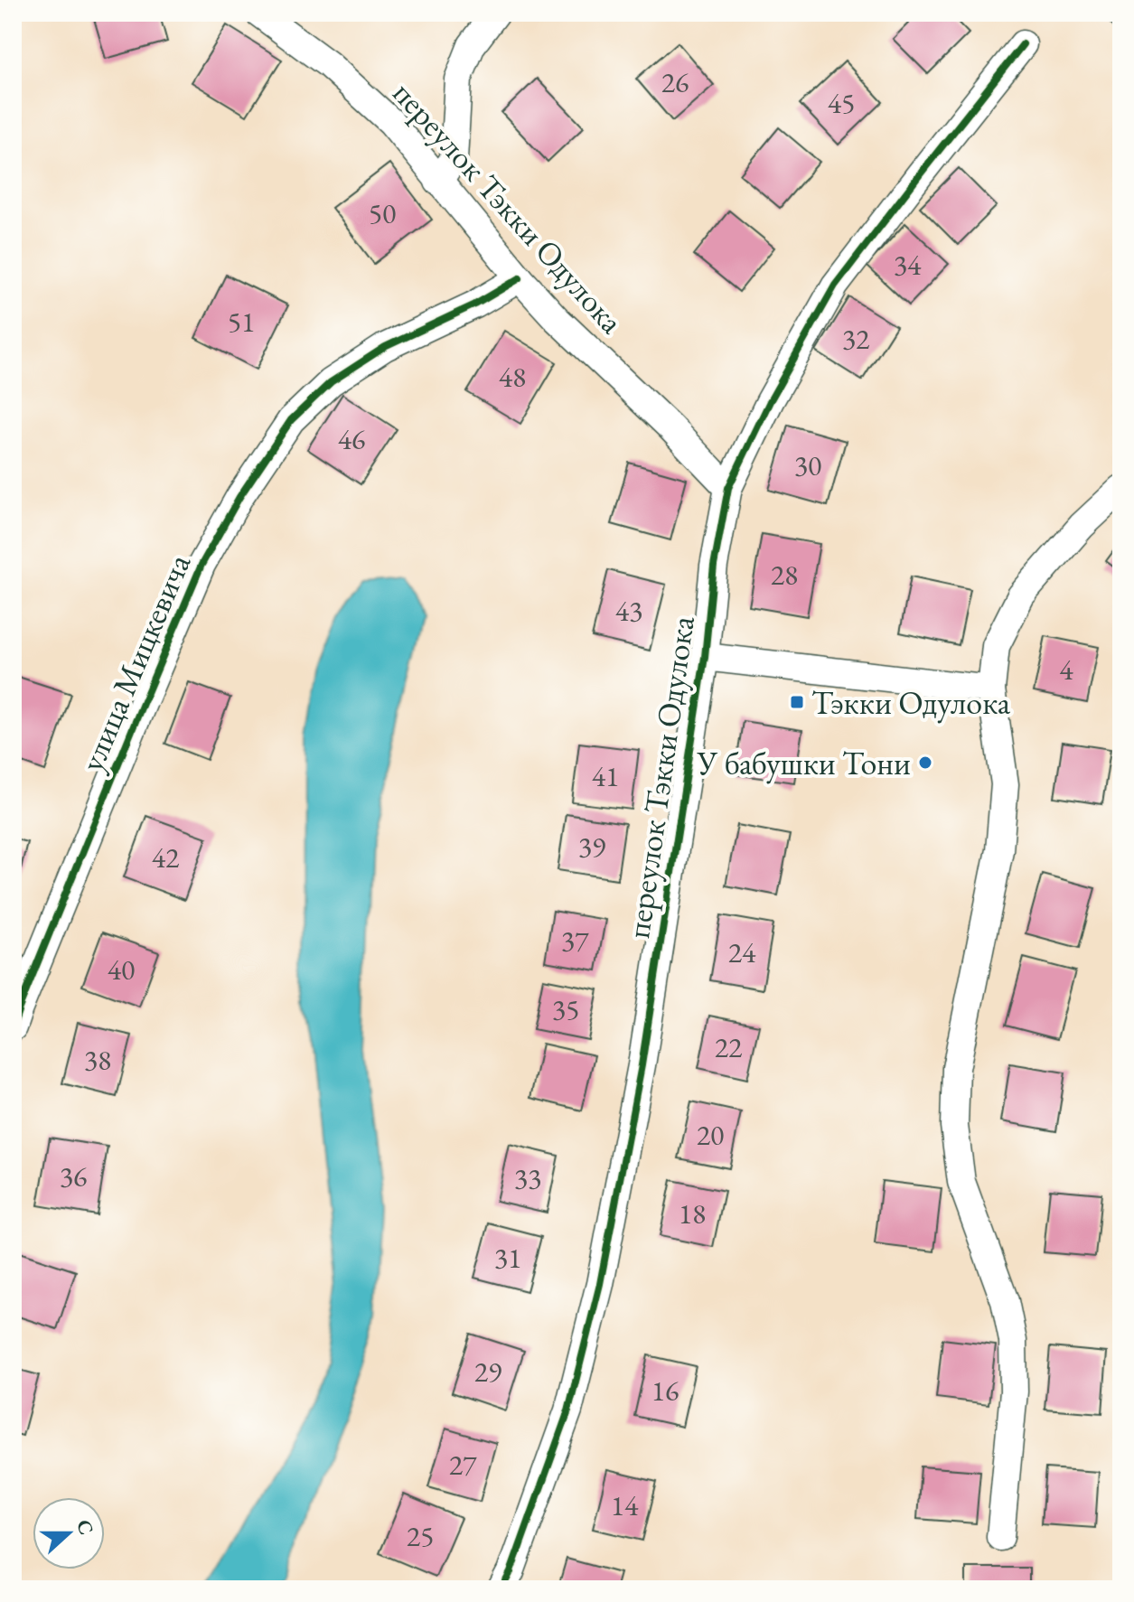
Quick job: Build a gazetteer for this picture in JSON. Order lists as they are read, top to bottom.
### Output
{
  "streets": {
    "street": ["переулок Тэкки Одулока", "улица Мицкевича"]
  },
  "crossings": [
    ["переулок Тэкки Одулока", "улица Мицкевича"]
  ],
  "places": {
    "transit": ["Тэкки Одулока"],
    "other": ["У бабушки Тони"]
  },
  "house_numbers": [
    "26",
    "45",
    "50",
    "34",
    "51",
    "32",
    "48",
    "46",
    "30",
    "28",
    "43",
    "4",
    "41",
    "39",
    "42",
    "37",
    "24",
    "40",
    "35",
    "22",
    "38",
    "20",
    "36",
    "33",
    "18",
    "31",
    "29",
    "16",
    "27",
    "14",
    "25"
  ],
  "north": "right"
}
